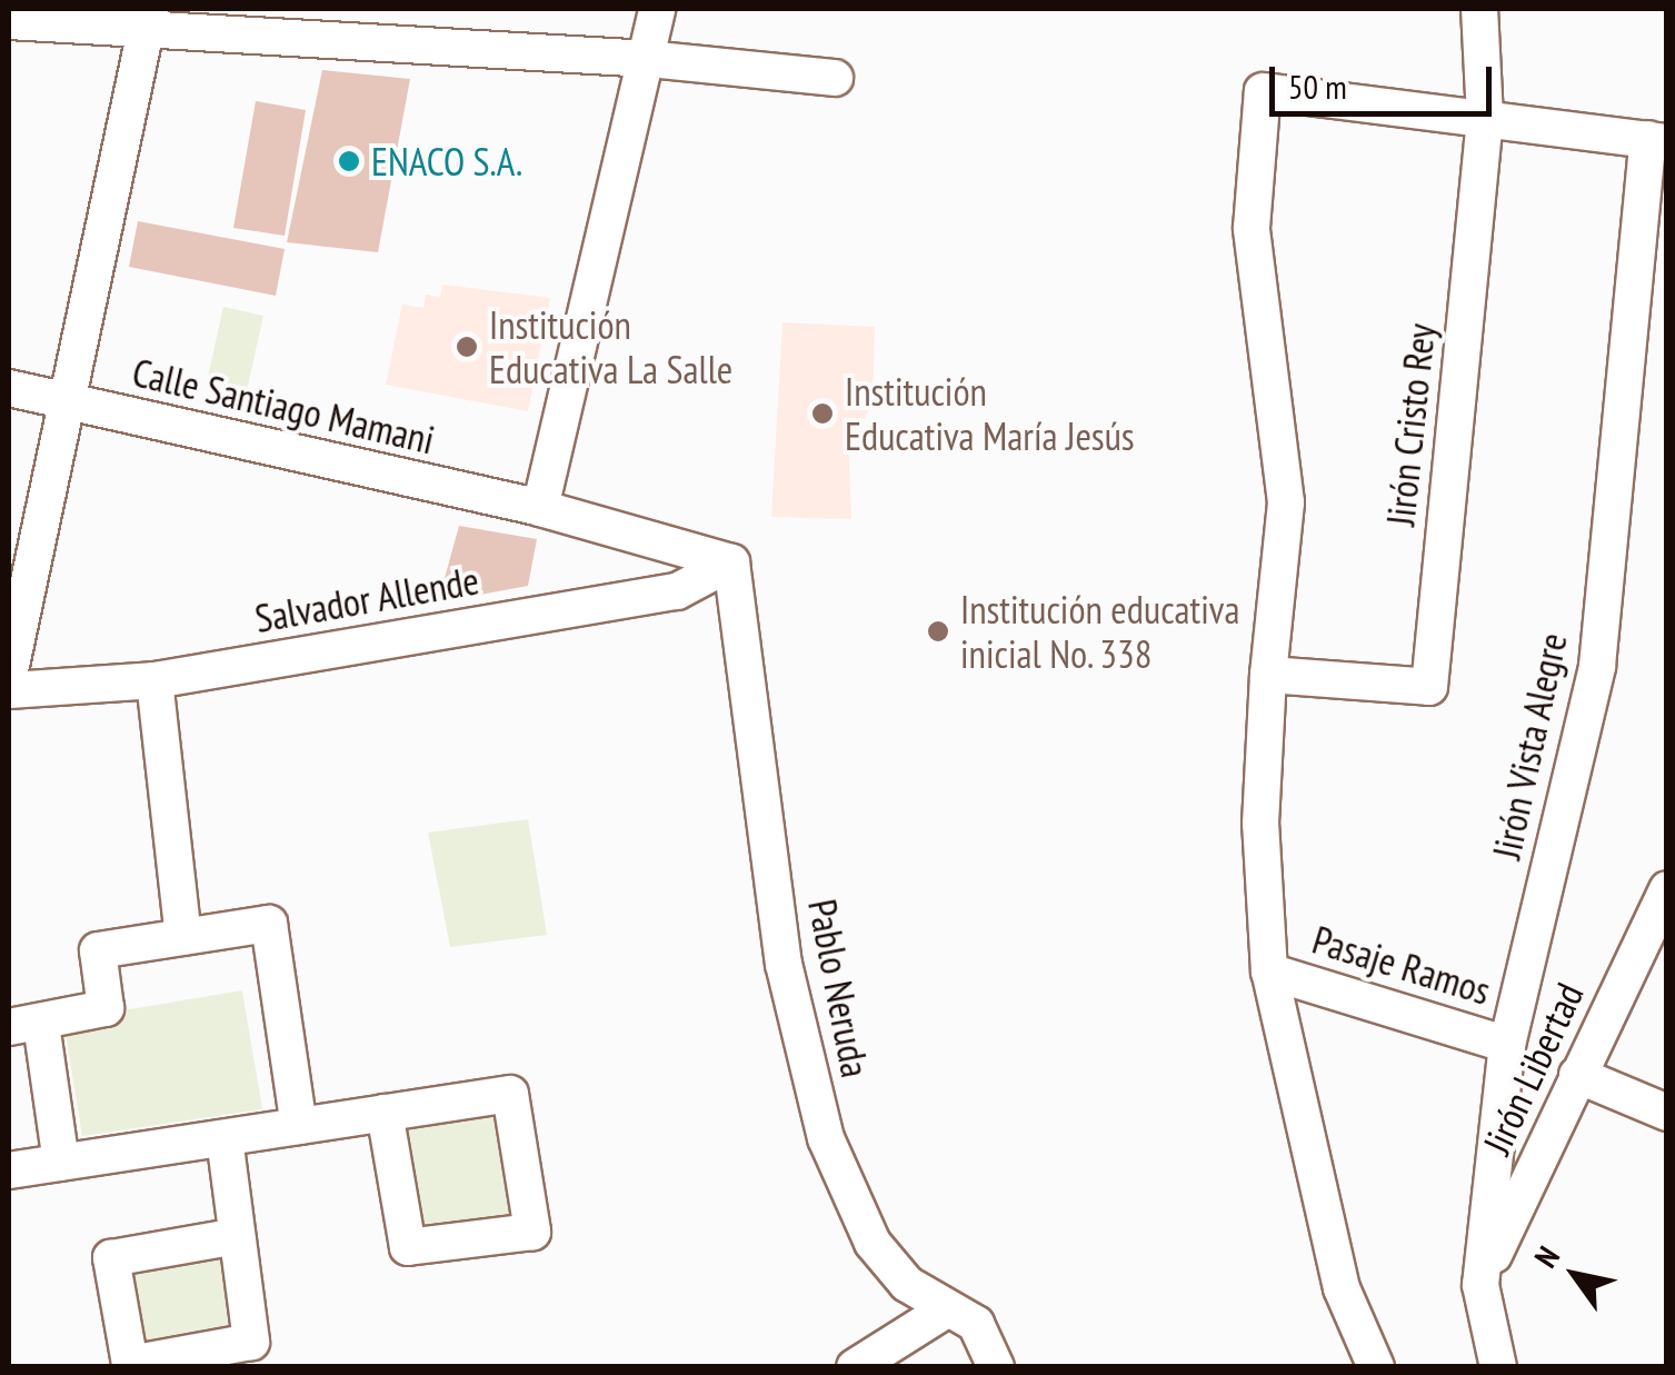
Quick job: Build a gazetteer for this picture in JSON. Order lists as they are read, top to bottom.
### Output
{
  "streets": {
    "street": [
      "Calle Santiago Mamani",
      "Jirón Cristo Rey",
      "Salvador Allende",
      "Jirón Vista Alegre",
      "Pasaje Ramos",
      "Pablo Neruda",
      "Jirón Libertad"
    ]
  },
  "crossings": [
    ["Calle Santiago Mamani", "Salvador Allende"],
    ["Calle Santiago Mamani", "Pablo Neruda"],
    ["Salvador Allende", "Pablo Neruda"],
    ["Jirón Vista Alegre", "Pasaje Ramos"],
    ["Jirón Vista Alegre", "Jirón Libertad"]
  ],
  "places": [
    "ENACO S.A.",
    "Institución Educativa La Salle",
    "Institución Educativa María Jesús",
    "Institución educativa inicial No. 338"
  ],
  "scale_bar": "50 m",
  "north": "top left"
}
